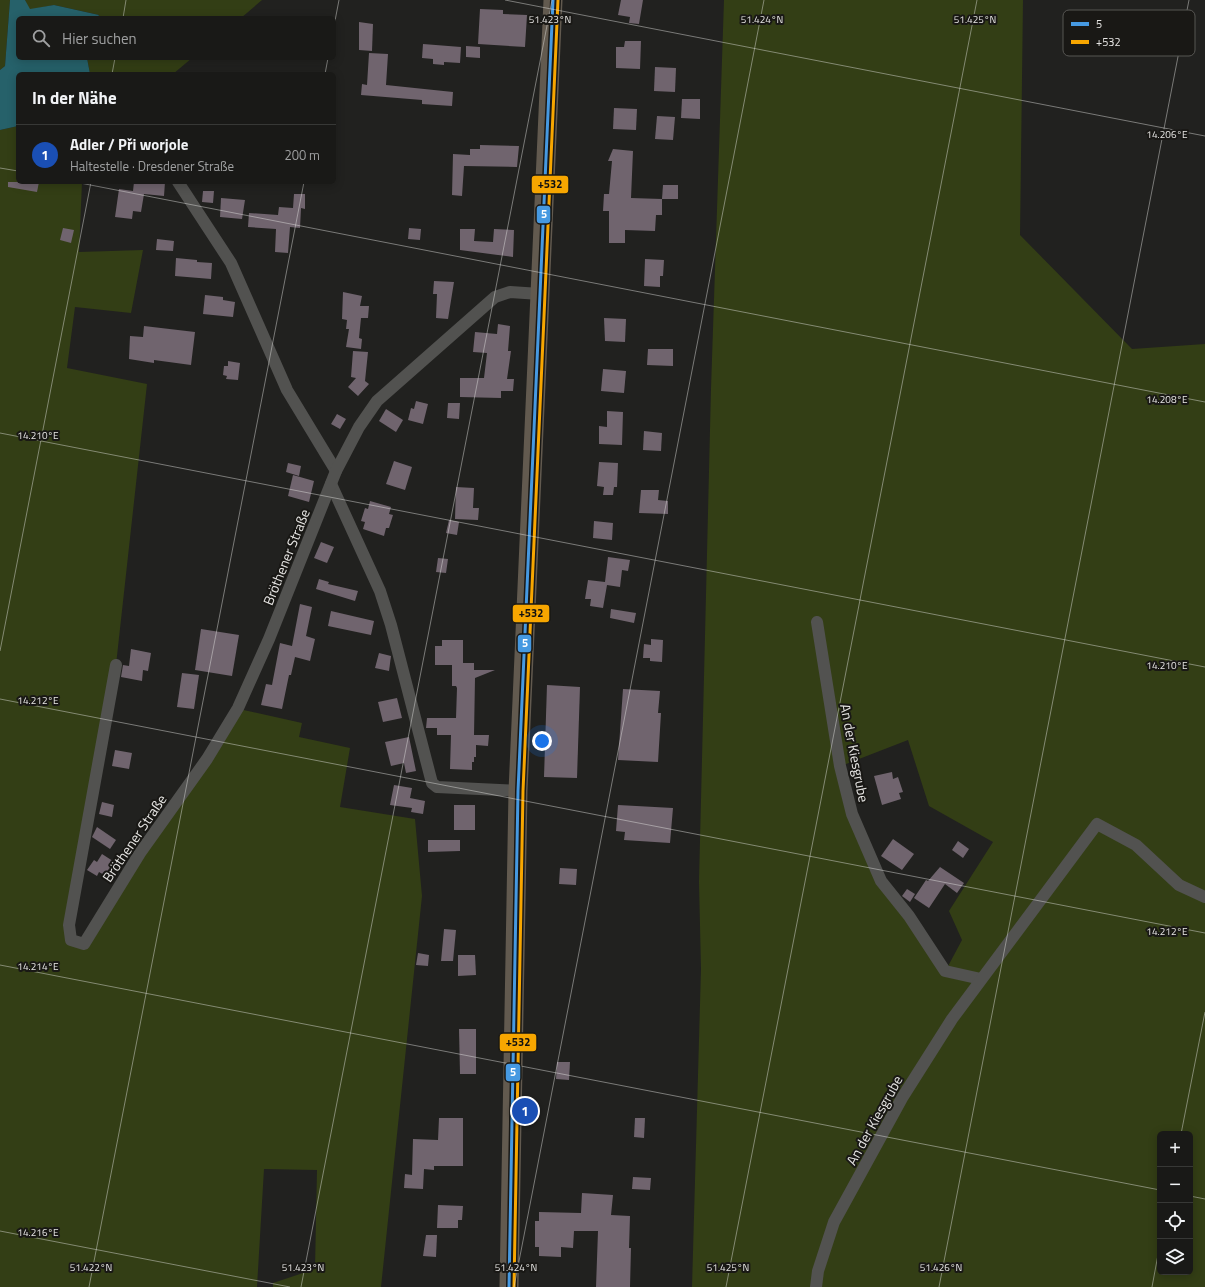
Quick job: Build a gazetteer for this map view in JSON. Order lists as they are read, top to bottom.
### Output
{
  "streets": {
    "street": ["Bröthener Straße", "An der Kiesgrube"]
  },
  "lines": ["transit line 5", "transit line +532"],
  "legend": ["5", "+532"],
  "page": {
    "search": "Hier suchen",
    "heading": "In der Nähe",
    "list": [
      {
        "mark": "1",
        "name": "Adler / Při worjole",
        "note": "Haltestelle · Dresdener Straße",
        "value": "200 m"
      }
    ],
    "pins": "1",
    "map_buttons": ["+", "−"]
  },
  "coordinates": [
    "51.423°N",
    "51.424°N",
    "51.425°N",
    "14.206°E",
    "14.208°E",
    "14.210°E",
    "14.212°E",
    "14.214°E",
    "14.216°E",
    "51.422°N",
    "51.426°N"
  ]
}
